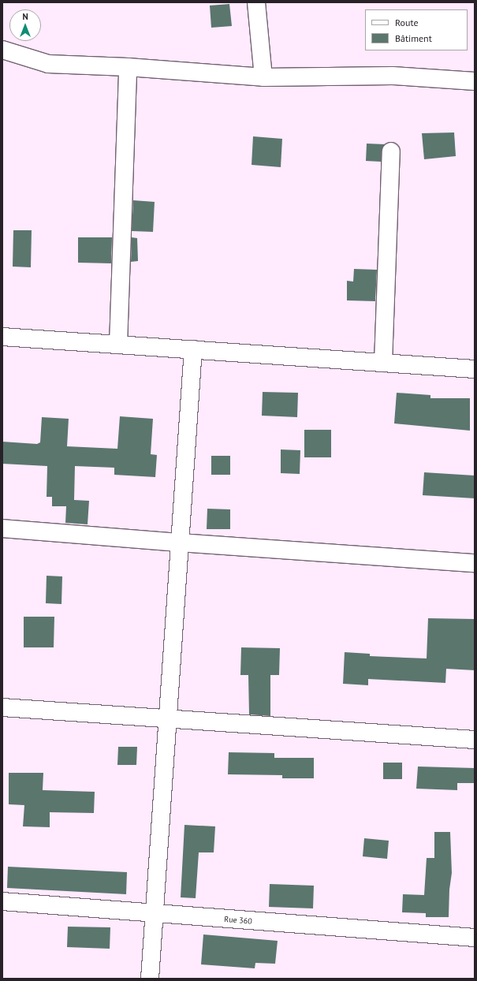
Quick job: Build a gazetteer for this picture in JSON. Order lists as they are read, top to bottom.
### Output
{
  "streets": {
    "street": ["Rue 360"]
  },
  "legend": ["Route", "Bâtiment"],
  "north": "top"
}
